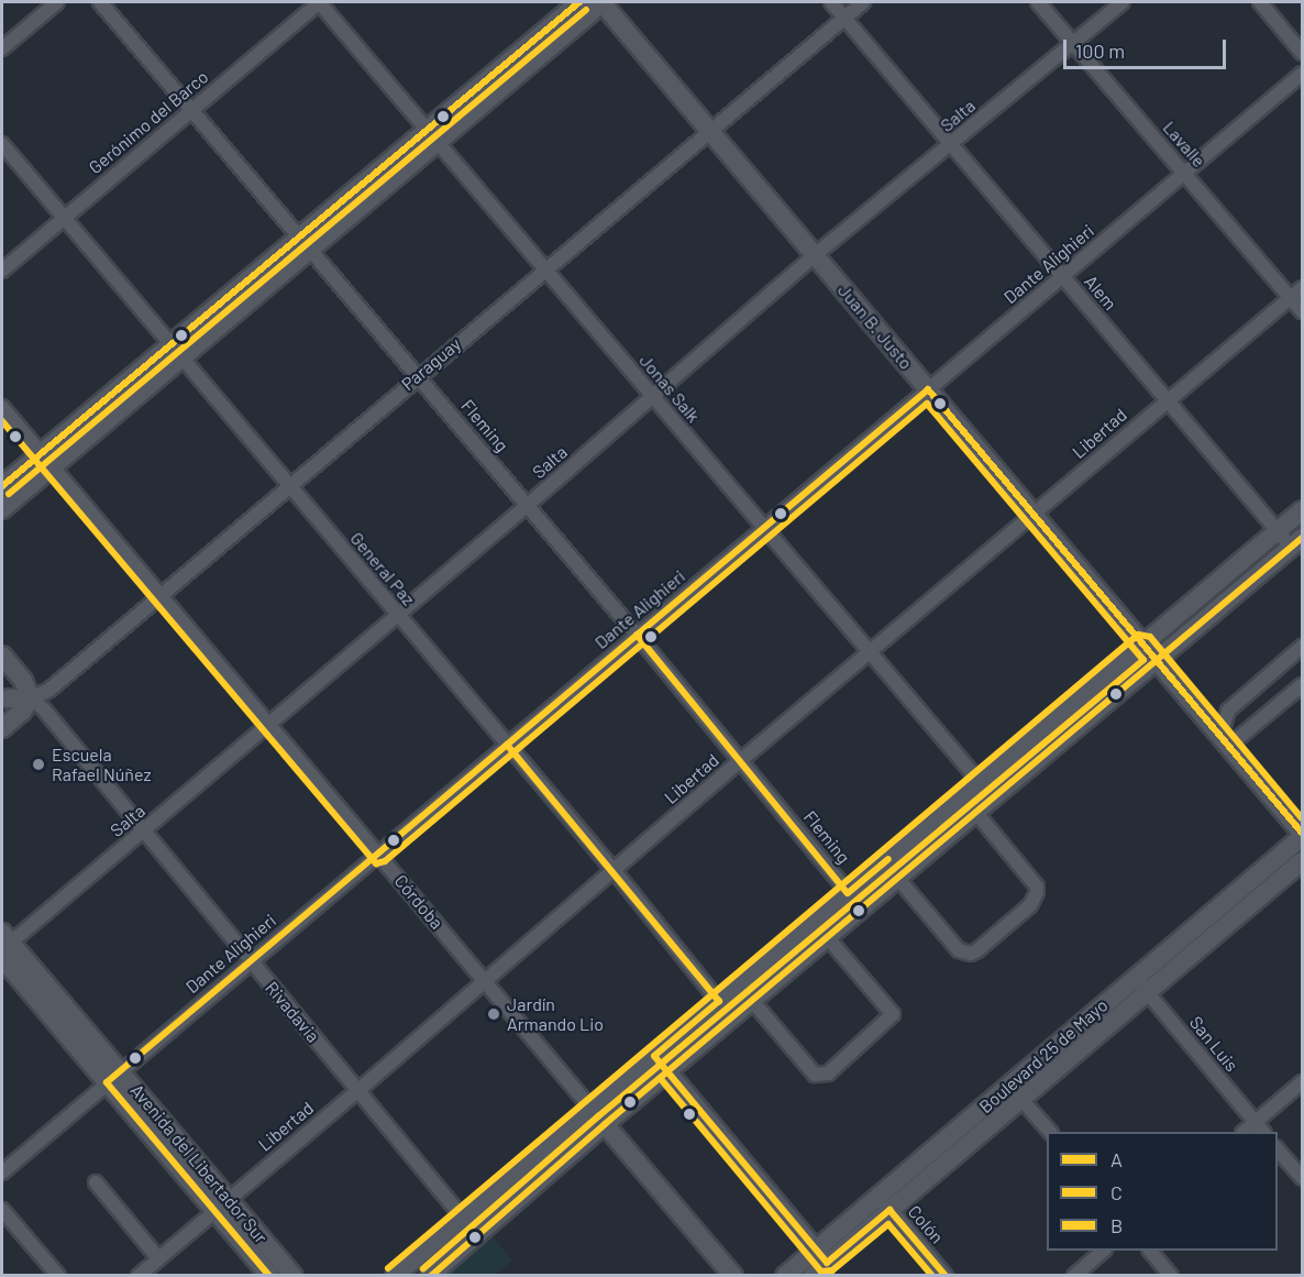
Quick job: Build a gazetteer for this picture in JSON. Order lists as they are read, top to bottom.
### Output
{
  "streets": {
    "main road": [
      "Juan B. Justo",
      "Paraguay",
      "Córdoba",
      "Rivadavia",
      "Boulevard 25 de Mayo",
      "Avenida del Libertador Sur"
    ],
    "street": [
      "Salta",
      "Gerónimo del Barco",
      "Lavalle",
      "Dante Alighieri",
      "Alem",
      "Jonas Salk",
      "Fleming",
      "Libertad",
      "General Paz",
      "San Luis",
      "Colón"
    ]
  },
  "crossings": [
    ["Salta", "Lavalle"],
    ["Salta", "Alem"],
    ["Salta", "Juan B. Justo"],
    ["Salta", "Jonas Salk"],
    ["Salta", "Fleming"],
    ["Salta", "General Paz"],
    ["Salta", "Córdoba"],
    ["Salta", "Rivadavia"],
    ["Salta", "Avenida del Libertador Sur"],
    ["Gerónimo del Barco", "Jonas Salk"],
    ["Gerónimo del Barco", "Fleming"],
    ["Gerónimo del Barco", "General Paz"],
    ["Lavalle", "Dante Alighieri"],
    ["Lavalle", "Libertad"],
    ["Dante Alighieri", "Alem"],
    ["Dante Alighieri", "Juan B. Justo"],
    ["Dante Alighieri", "Jonas Salk"],
    ["Dante Alighieri", "Fleming"],
    ["Dante Alighieri", "General Paz"],
    ["Dante Alighieri", "Córdoba"],
    ["Dante Alighieri", "Rivadavia"],
    ["Dante Alighieri", "Avenida del Libertador Sur"],
    ["Alem", "Paraguay"],
    ["Alem", "Libertad"],
    ["Juan B. Justo", "Paraguay"],
    ["Juan B. Justo", "Libertad"],
    ["Juan B. Justo", "Boulevard 25 de Mayo"],
    ["Paraguay", "Jonas Salk"],
    ["Paraguay", "Fleming"],
    ["Paraguay", "General Paz"],
    ["Paraguay", "Córdoba"],
    ["Paraguay", "Rivadavia"],
    ["Jonas Salk", "Libertad"],
    ["Fleming", "Libertad"],
    ["Libertad", "General Paz"],
    ["Libertad", "Córdoba"],
    ["Libertad", "Rivadavia"],
    ["Libertad", "Avenida del Libertador Sur"],
    ["San Luis", "Boulevard 25 de Mayo"],
    ["Boulevard 25 de Mayo", "Colón"]
  ],
  "places": ["Escuela Rafael Núñez", "Jardín Armando Lio"],
  "lines": ["transit line A", "transit line C", "transit line B"],
  "legend": ["A", "C", "B"],
  "scale_bar": "100 m"
}
